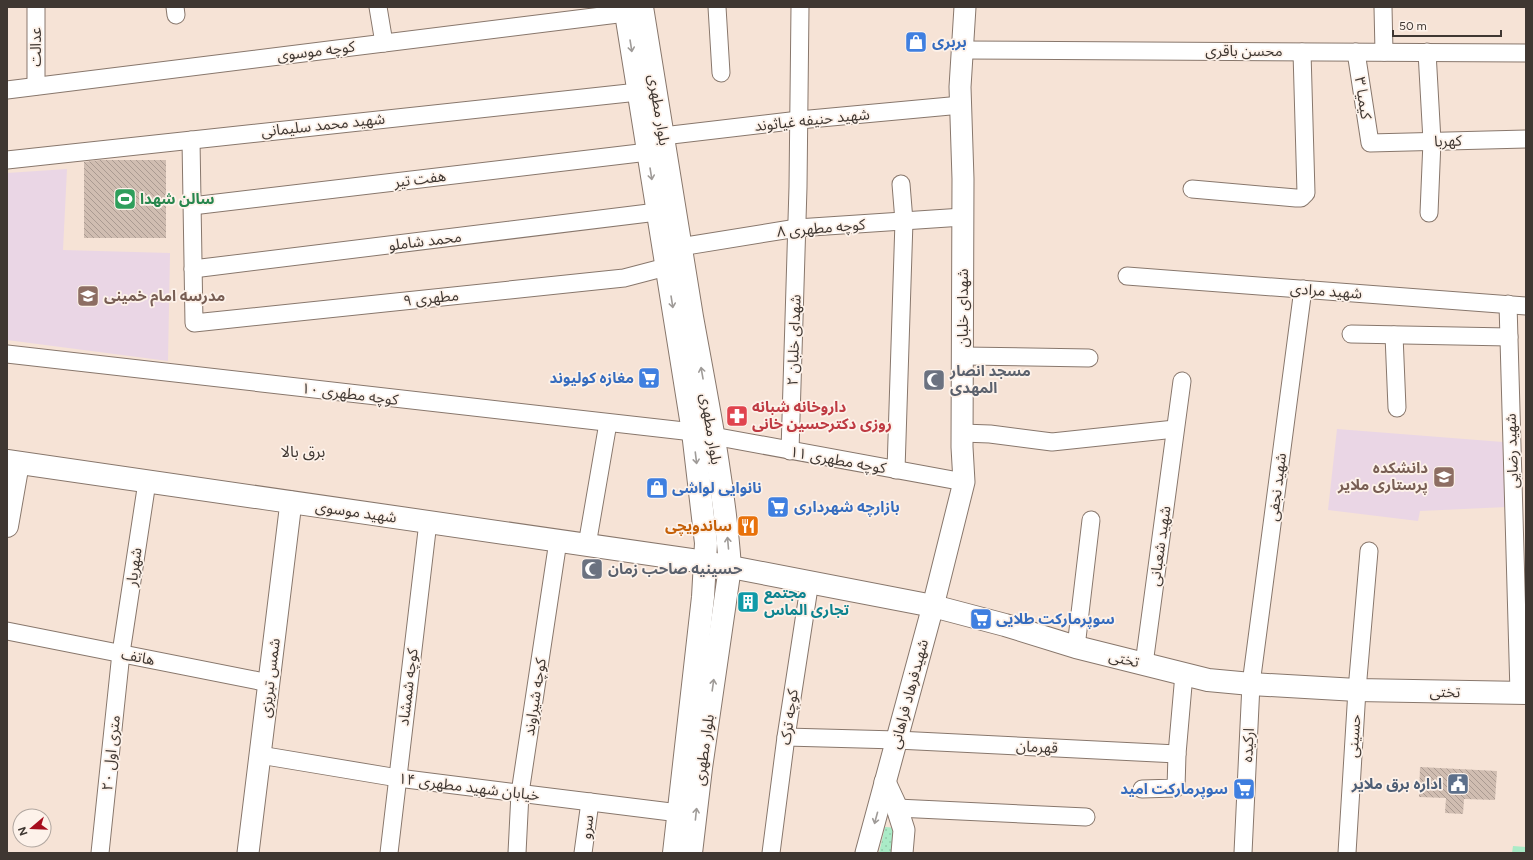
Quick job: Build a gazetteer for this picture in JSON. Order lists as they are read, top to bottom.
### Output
{
  "streets": {
    "main road": ["بلوار مطهری", "شهید موسوی", "تختی"],
    "street": [
      "عدالت",
      "کوچه موسوی",
      "محسن باقری",
      "کیمیا ۳",
      "شهید حنیفه غیاثوند",
      "شهید محمد سلیمانی",
      "کهربا",
      "هفت تیر",
      "کوچه مطهری ۸",
      "محمد شاملو",
      "شهید مرادی",
      "مطهری ۹",
      "شهدای خلبان",
      "شهدای خلبان ۲",
      "کوچه مطهری ۱۰",
      "شهید رضایی",
      "کوچه مطهری ۱۱",
      "شهید نجفی",
      "شهید شعبانی",
      "شهریار",
      "هاتف",
      "شمس تبریزی",
      "کوچه شمشاد",
      "شهیدفرهاد فراهانی",
      "کوچه شیراوند",
      "کوچه ترک",
      "حسینی",
      "ارکیده",
      "قهرمان",
      "۲۰ متری اول",
      "خیابان شهید مطهری ۱۴",
      "سرو"
    ]
  },
  "crossings": [
    ["عدالت", "کوچه موسوی"],
    ["کوچه موسوی", "بلوار مطهری"],
    ["محسن باقری", "کیمیا ۳"],
    ["محسن باقری", "شهدای خلبان"],
    ["کیمیا ۳", "کهربا"],
    ["بلوار مطهری", "شهید حنیفه غیاثوند"],
    ["بلوار مطهری", "شهید محمد سلیمانی"],
    ["بلوار مطهری", "هفت تیر"],
    ["بلوار مطهری", "کوچه مطهری ۸"],
    ["بلوار مطهری", "محمد شاملو"],
    ["بلوار مطهری", "مطهری ۹"],
    ["بلوار مطهری", "کوچه مطهری ۱۰"],
    ["بلوار مطهری", "کوچه مطهری ۱۱"],
    ["بلوار مطهری", "شهید موسوی"],
    ["بلوار مطهری", "تختی"],
    ["بلوار مطهری", "خیابان شهید مطهری ۱۴"],
    ["شهید حنیفه غیاثوند", "شهدای خلبان"],
    ["شهید حنیفه غیاثوند", "شهدای خلبان ۲"],
    ["کوچه مطهری ۸", "شهدای خلبان"],
    ["کوچه مطهری ۸", "شهدای خلبان ۲"],
    ["محمد شاملو", "مطهری ۹"],
    ["شهید مرادی", "شهید رضایی"],
    ["شهید مرادی", "شهید نجفی"],
    ["شهدای خلبان", "کوچه مطهری ۱۱"],
    ["شهدای خلبان", "تختی"],
    ["شهدای خلبان", "شهیدفرهاد فراهانی"],
    ["شهدای خلبان ۲", "کوچه مطهری ۱۱"],
    ["کوچه مطهری ۱۰", "کوچه مطهری ۱۱"],
    ["شهید رضایی", "تختی"],
    ["شهید نجفی", "تختی"],
    ["شهید نجفی", "ارکیده"],
    ["شهید موسوی", "شهریار"],
    ["شهید موسوی", "تختی"],
    ["شهید موسوی", "شمس تبریزی"],
    ["شهید موسوی", "کوچه شمشاد"],
    ["شهید موسوی", "کوچه شیراوند"],
    ["شهید شعبانی", "تختی"],
    ["شهریار", "هاتف"],
    ["شهریار", "۲۰ متری اول"],
    ["هاتف", "شمس تبریزی"],
    ["هاتف", "۲۰ متری اول"],
    ["تختی", "شهیدفرهاد فراهانی"],
    ["تختی", "کوچه ترک"],
    ["تختی", "حسینی"],
    ["تختی", "ارکیده"],
    ["شمس تبریزی", "خیابان شهید مطهری ۱۴"],
    ["کوچه شمشاد", "خیابان شهید مطهری ۱۴"],
    ["شهیدفرهاد فراهانی", "قهرمان"],
    ["کوچه شیراوند", "خیابان شهید مطهری ۱۴"],
    ["کوچه ترک", "قهرمان"],
    ["خیابان شهید مطهری ۱۴", "سرو"]
  ],
  "districts": ["برق بالا"],
  "places": {
    "shop": ["بربری", "نانوایی لواشی"],
    "sports": ["سالن شهدا"],
    "school or university": ["مدرسه امام خمینی", "دانشکده پرستاری ملایر"],
    "supermarket": [
      "مغازه کولیوند",
      "بازارچه شهرداری",
      "سوپرمارکت طلایی",
      "سوپرمارکت امید"
    ],
    "mosque": ["مسجد انصار المهدی", "حسینیه صاحب زمان"],
    "pharmacy": ["داروخانه شبانه روزی دکترحسین خانی"],
    "restaurant": ["ساندویچی"],
    "building": ["مجتمع تجاری الماس"],
    "public building": ["اداره برق ملایر"]
  },
  "scale_bar": "50 m",
  "north": "left"
}
